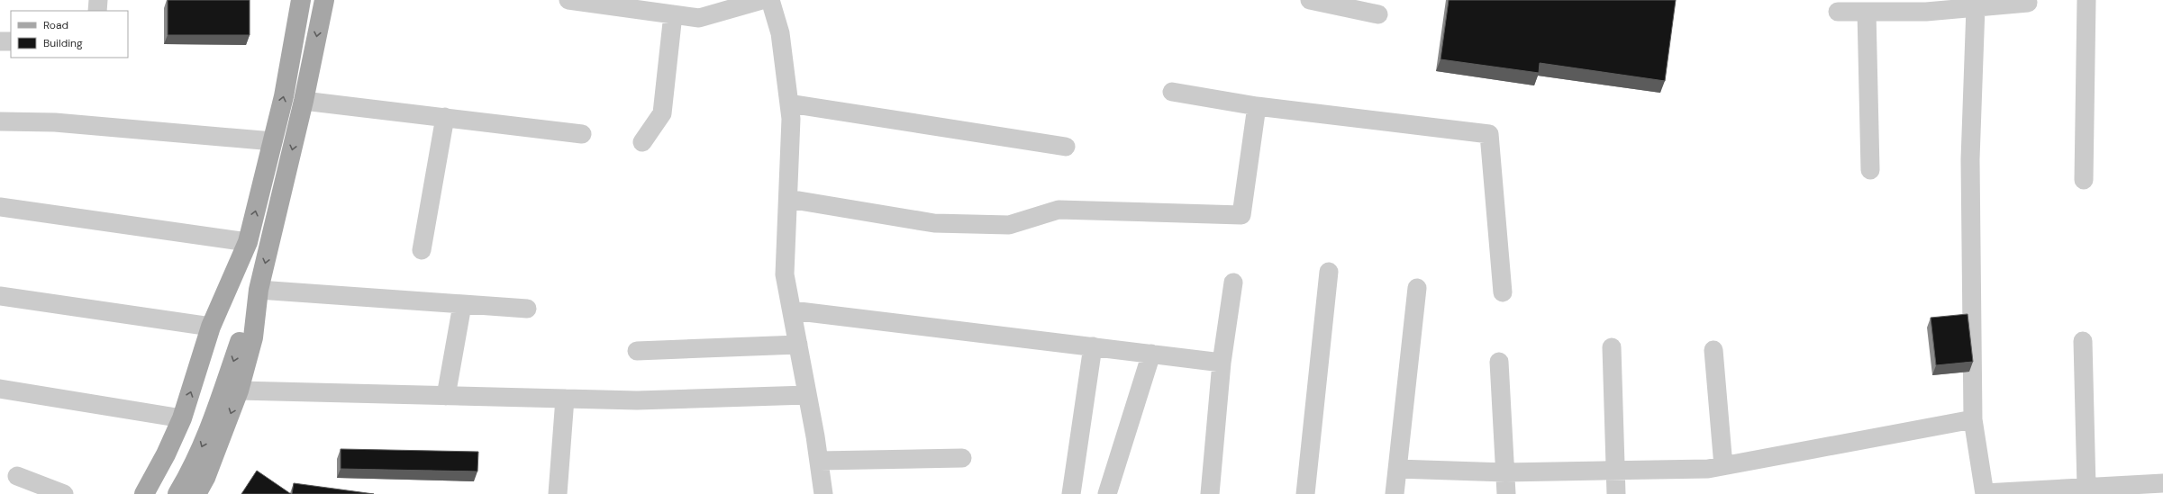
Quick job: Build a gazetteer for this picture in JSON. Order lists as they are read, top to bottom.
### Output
{
  "legend": ["Road", "Building"]
}
